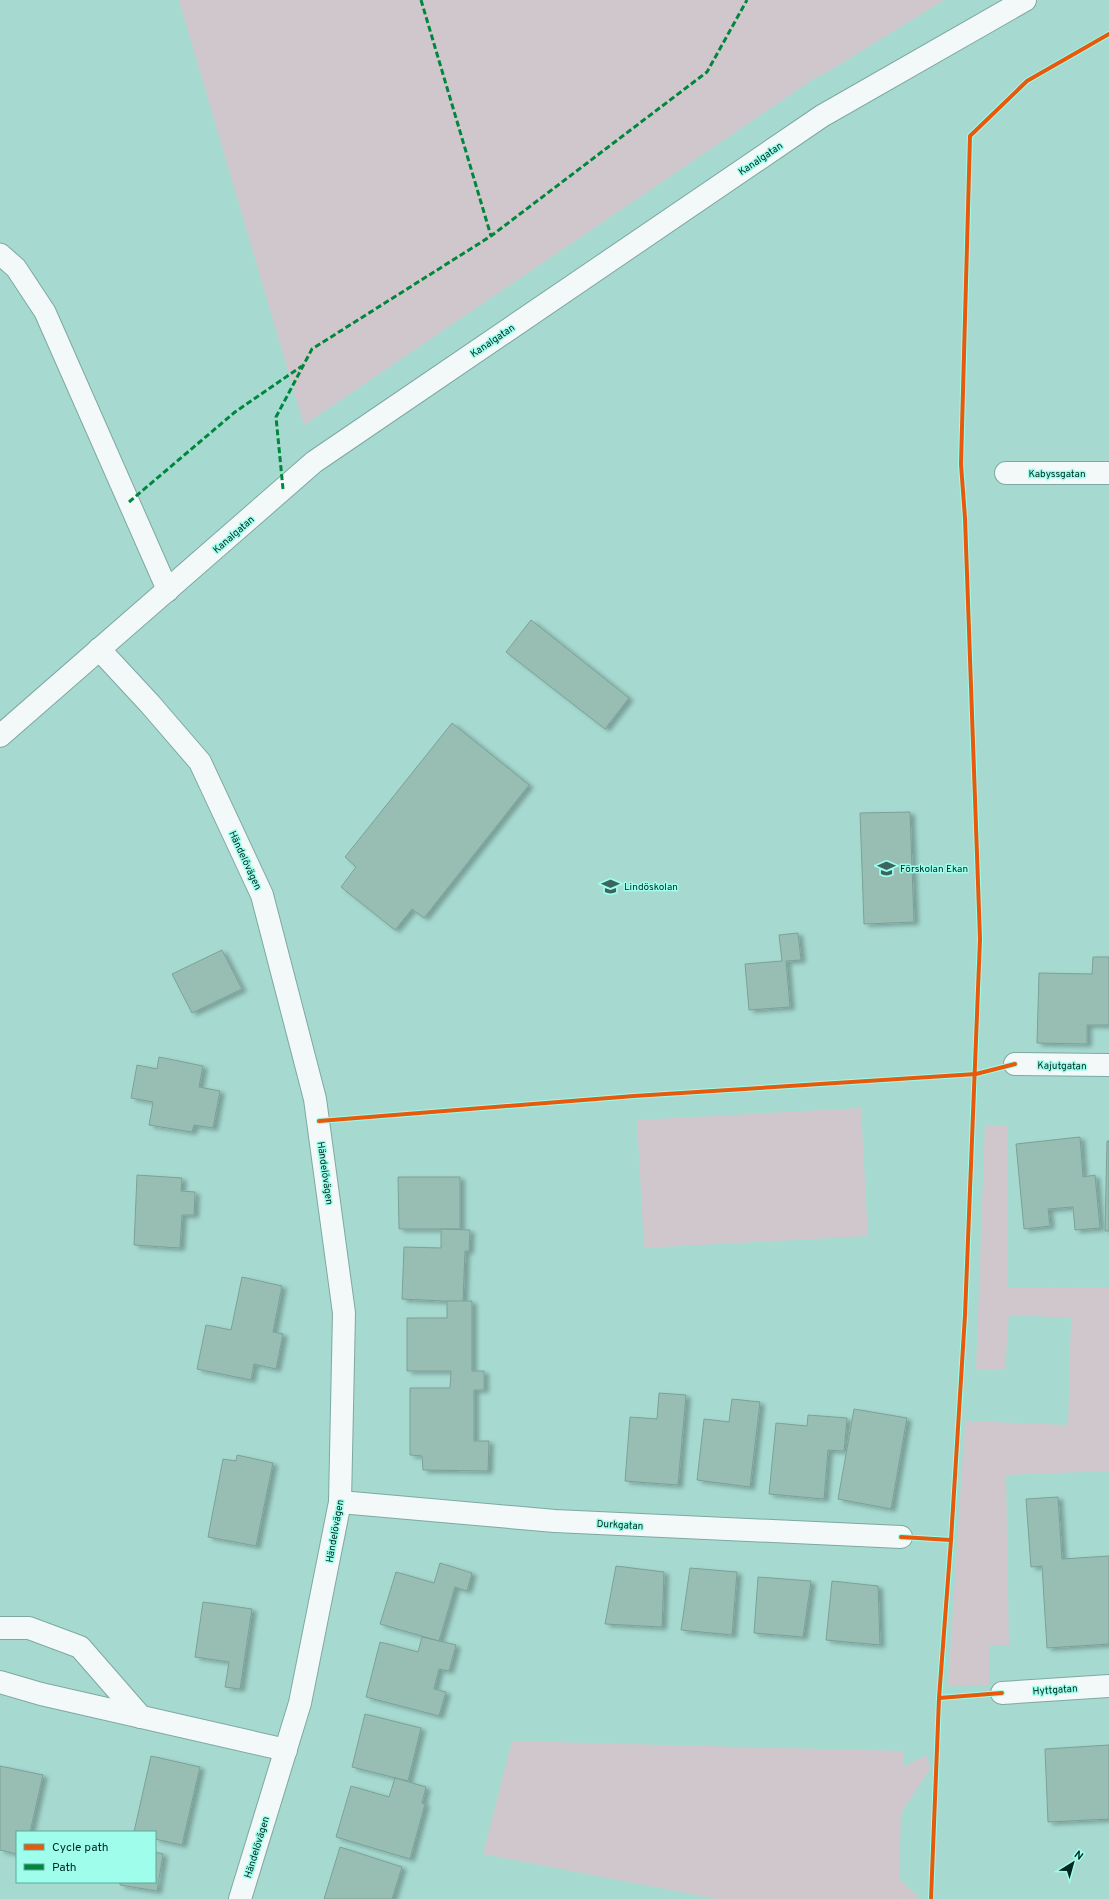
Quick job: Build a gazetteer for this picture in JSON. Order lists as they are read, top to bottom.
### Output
{
  "streets": {
    "street": [
      "Kanalgatan",
      "Kabyssgatan",
      "Händelövägen",
      "Kajutgatan",
      "Durkgatan",
      "Hyttgatan"
    ]
  },
  "crossings": [
    ["Kanalgatan", "Händelövägen"],
    ["Händelövägen", "Durkgatan"]
  ],
  "places": {
    "school or university": ["Förskolan Ekan", "Lindöskolan"]
  },
  "legend": ["Cycle path", "Path"],
  "north": "top right"
}
